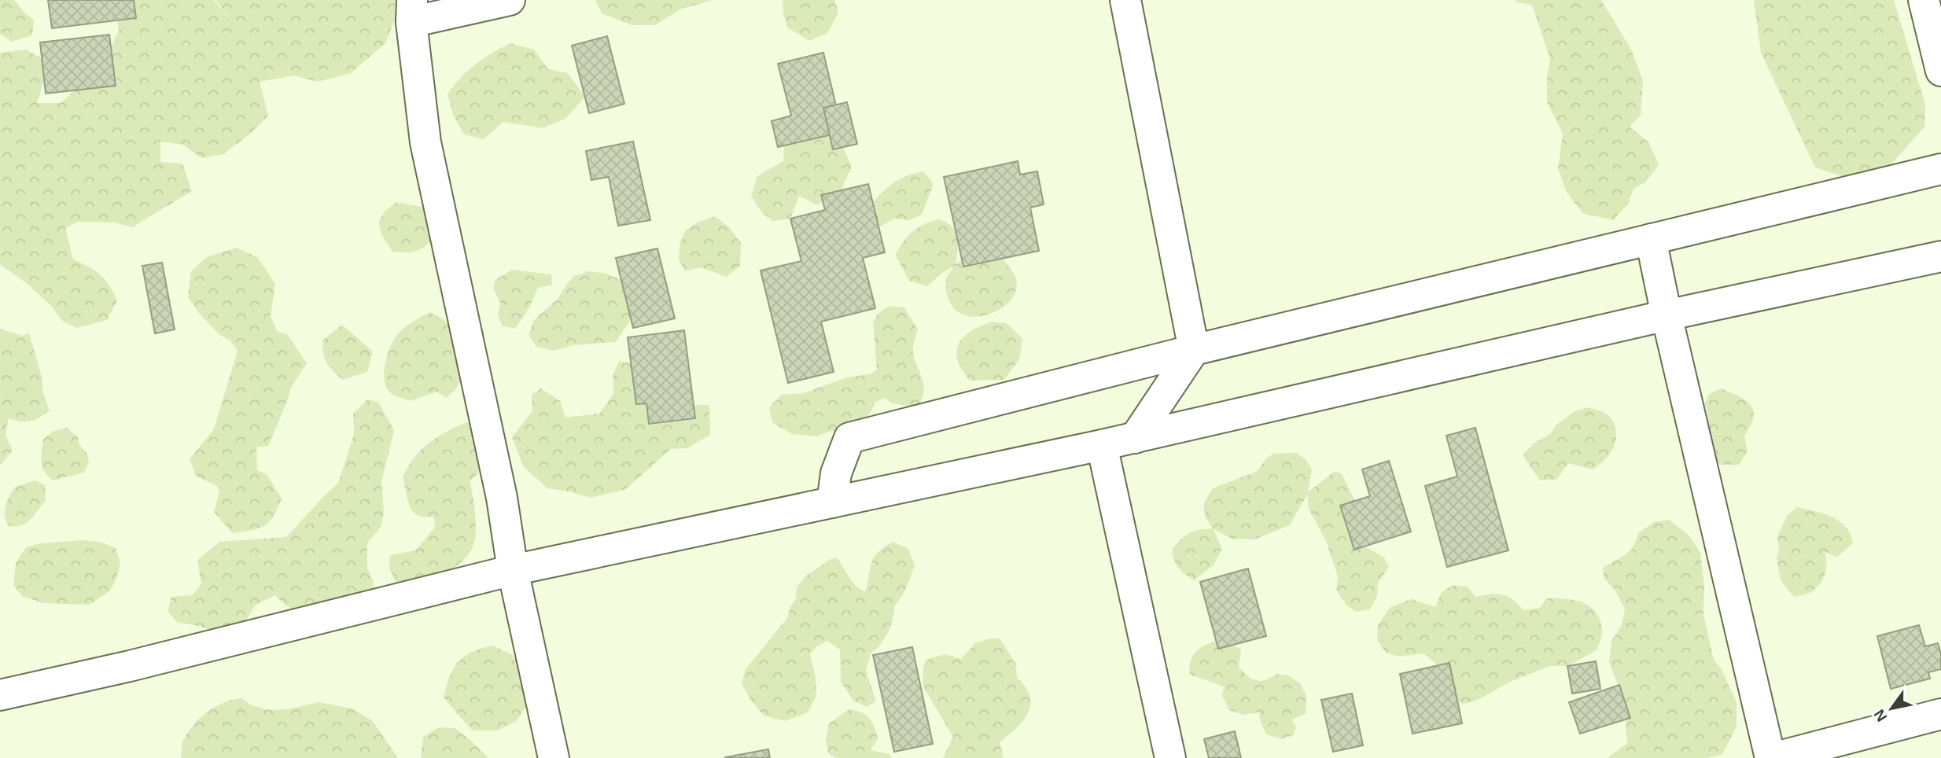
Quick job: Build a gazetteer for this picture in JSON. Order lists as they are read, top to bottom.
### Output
{
  "north": "bottom left"
}
